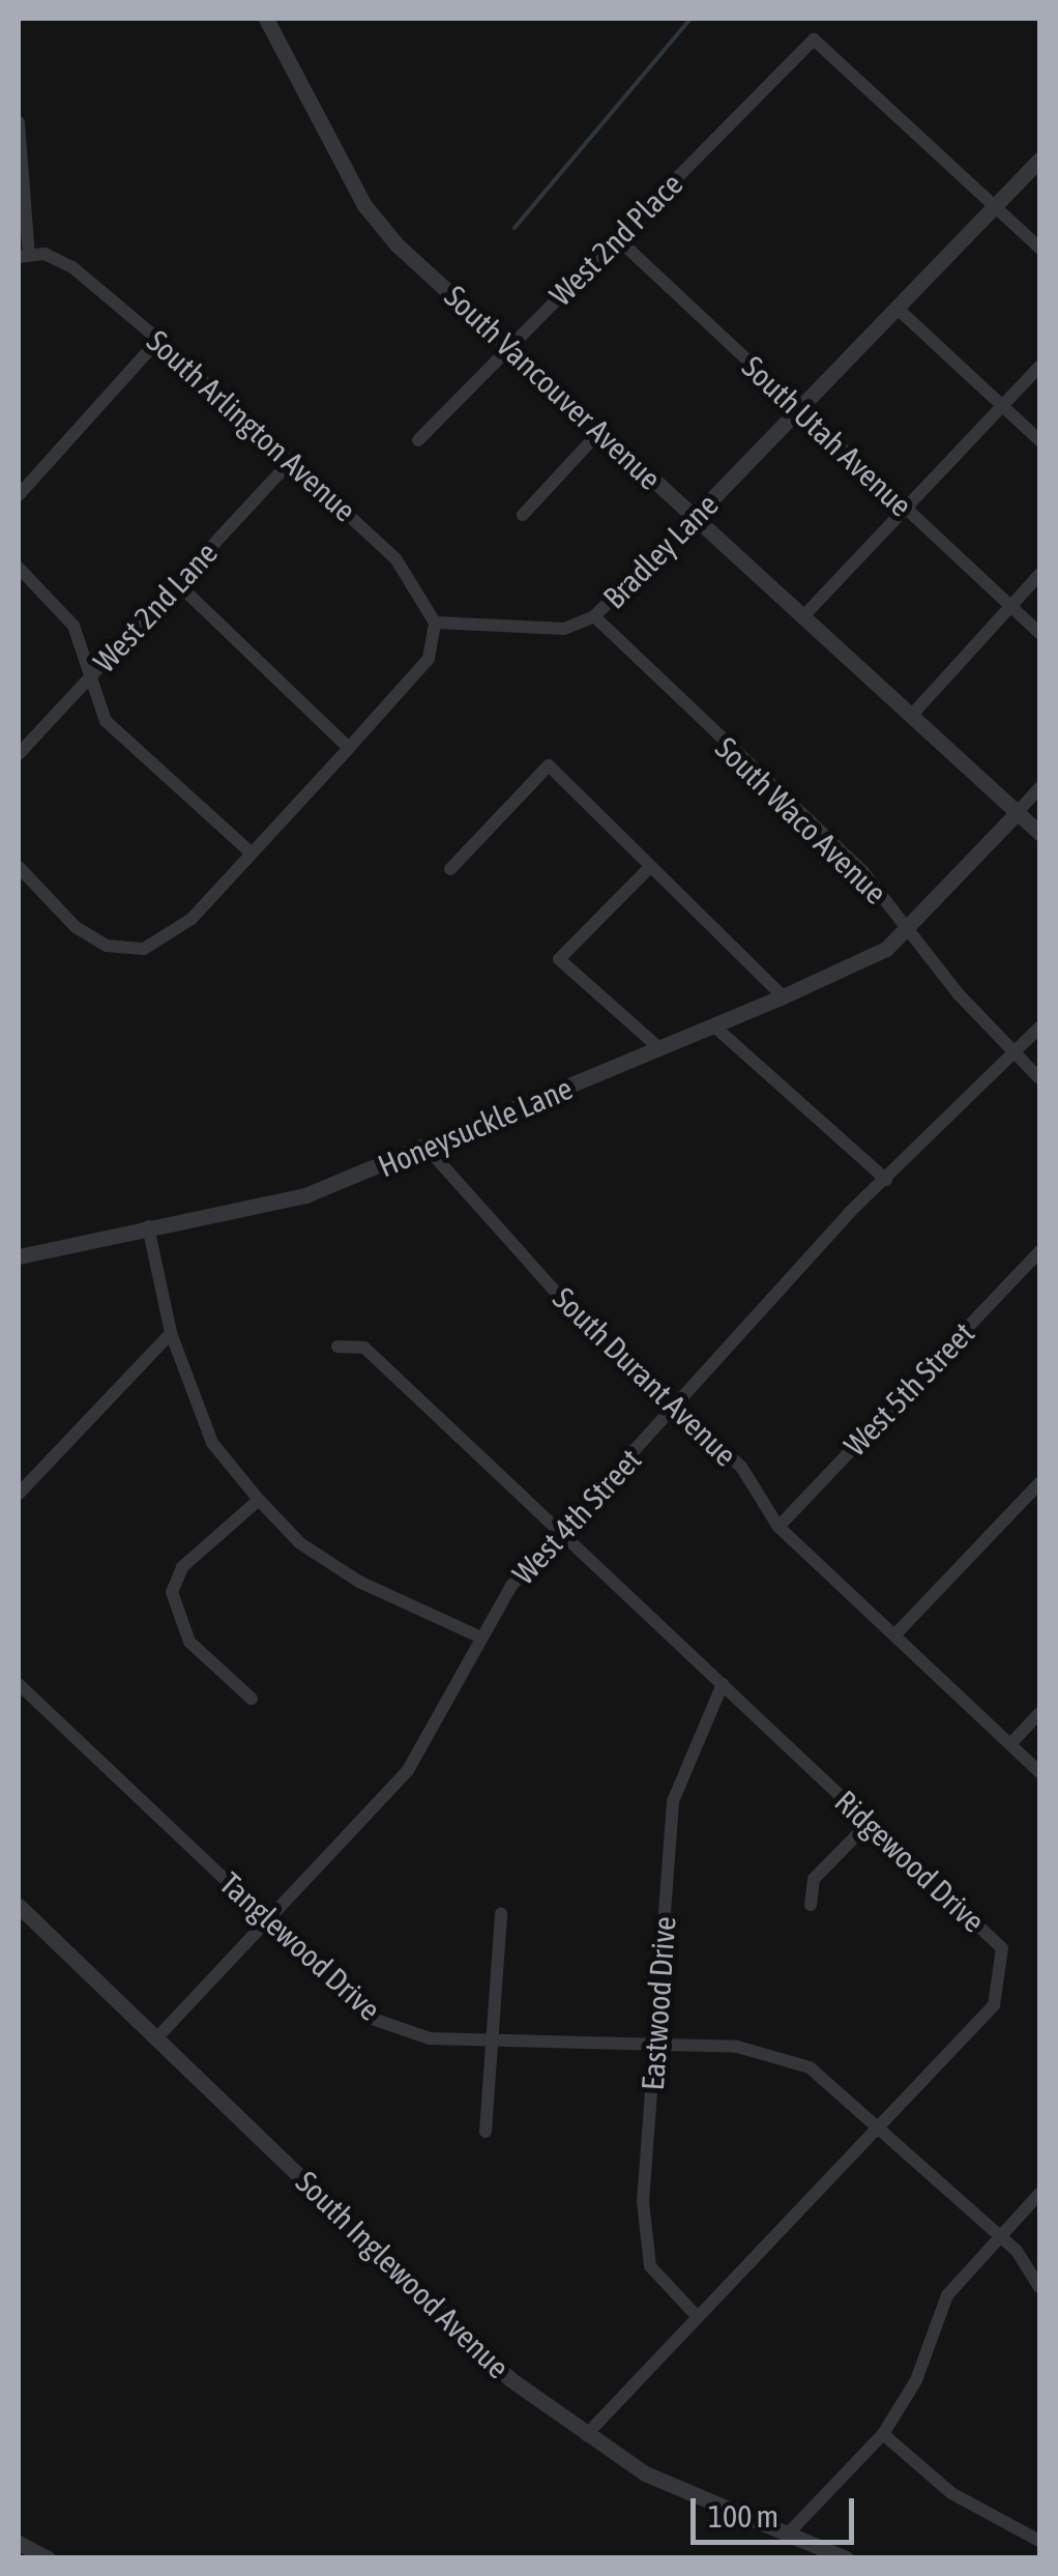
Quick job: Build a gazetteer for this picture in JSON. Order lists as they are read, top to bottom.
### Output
{
  "streets": {
    "street": [
      "West 2nd Place",
      "South Vancouver Avenue",
      "South Arlington Avenue",
      "South Utah Avenue",
      "Bradley Lane",
      "West 2nd Lane",
      "South Waco Avenue",
      "Honeysuckle Lane",
      "South Durant Avenue",
      "West 5th Street",
      "West 4th Street",
      "Ridgewood Drive",
      "Tanglewood Drive",
      "Eastwood Drive",
      "South Inglewood Avenue"
    ]
  },
  "crossings": [
    ["West 2nd Place", "South Vancouver Avenue"],
    ["West 2nd Place", "South Utah Avenue"],
    ["West 2nd Place", "Bradley Lane"],
    ["South Vancouver Avenue", "Bradley Lane"],
    ["South Vancouver Avenue", "Honeysuckle Lane"],
    ["South Arlington Avenue", "Bradley Lane"],
    ["South Arlington Avenue", "West 2nd Lane"],
    ["South Utah Avenue", "Bradley Lane"],
    ["Bradley Lane", "South Waco Avenue"],
    ["South Waco Avenue", "Honeysuckle Lane"],
    ["South Waco Avenue", "West 4th Street"],
    ["Honeysuckle Lane", "South Durant Avenue"],
    ["South Durant Avenue", "West 5th Street"],
    ["South Durant Avenue", "West 4th Street"],
    ["West 4th Street", "Ridgewood Drive"],
    ["West 4th Street", "Tanglewood Drive"],
    ["West 4th Street", "South Inglewood Avenue"],
    ["Ridgewood Drive", "Tanglewood Drive"],
    ["Ridgewood Drive", "Eastwood Drive"],
    ["Ridgewood Drive", "South Inglewood Avenue"],
    ["Tanglewood Drive", "Eastwood Drive"]
  ],
  "scale_bar": "100 m"
}
